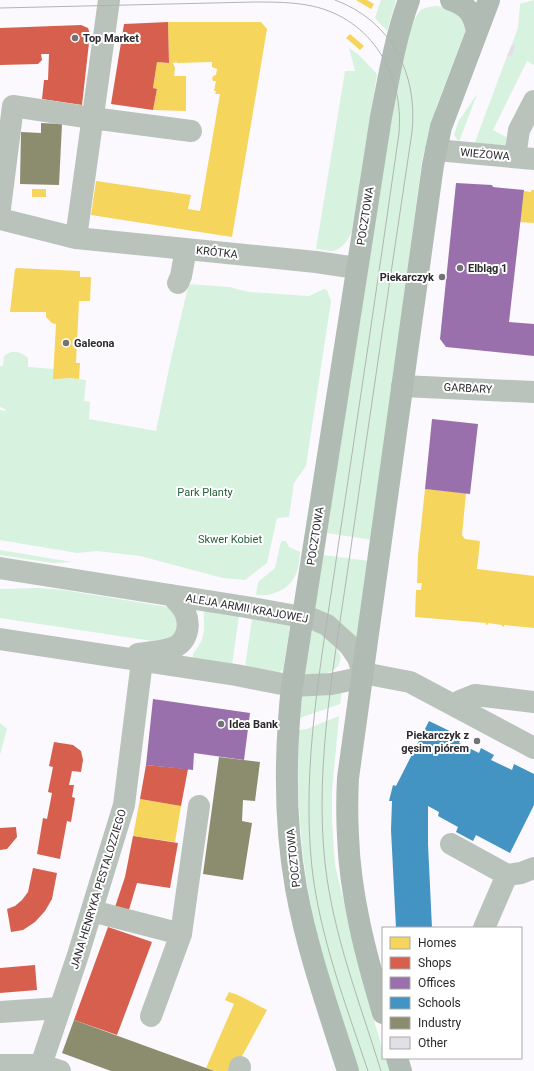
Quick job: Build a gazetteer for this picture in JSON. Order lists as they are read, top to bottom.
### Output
{
  "streets": {
    "main road": ["POCZTOWA"],
    "street": [
      "WIEŻOWA",
      "KRÓTKA",
      "GARBARY",
      "ALEJA ARMII KRAJOWEJ",
      "JANA HENRYKA PESTALOZZIEGO"
    ]
  },
  "crossings": [
    ["POCZTOWA", "KRÓTKA"],
    ["POCZTOWA", "ALEJA ARMII KRAJOWEJ"]
  ],
  "parks": ["Park Planty", "Skwer Kobiet"],
  "places": [
    "Top Market",
    "Elbląg 1",
    "Piekarczyk",
    "Galeona",
    "Idea Bank",
    "Piekarczyk z gęsim piórem"
  ],
  "legend": [
    "Homes",
    "Shops",
    "Offices",
    "Schools",
    "Industry",
    "Other"
  ]
}
